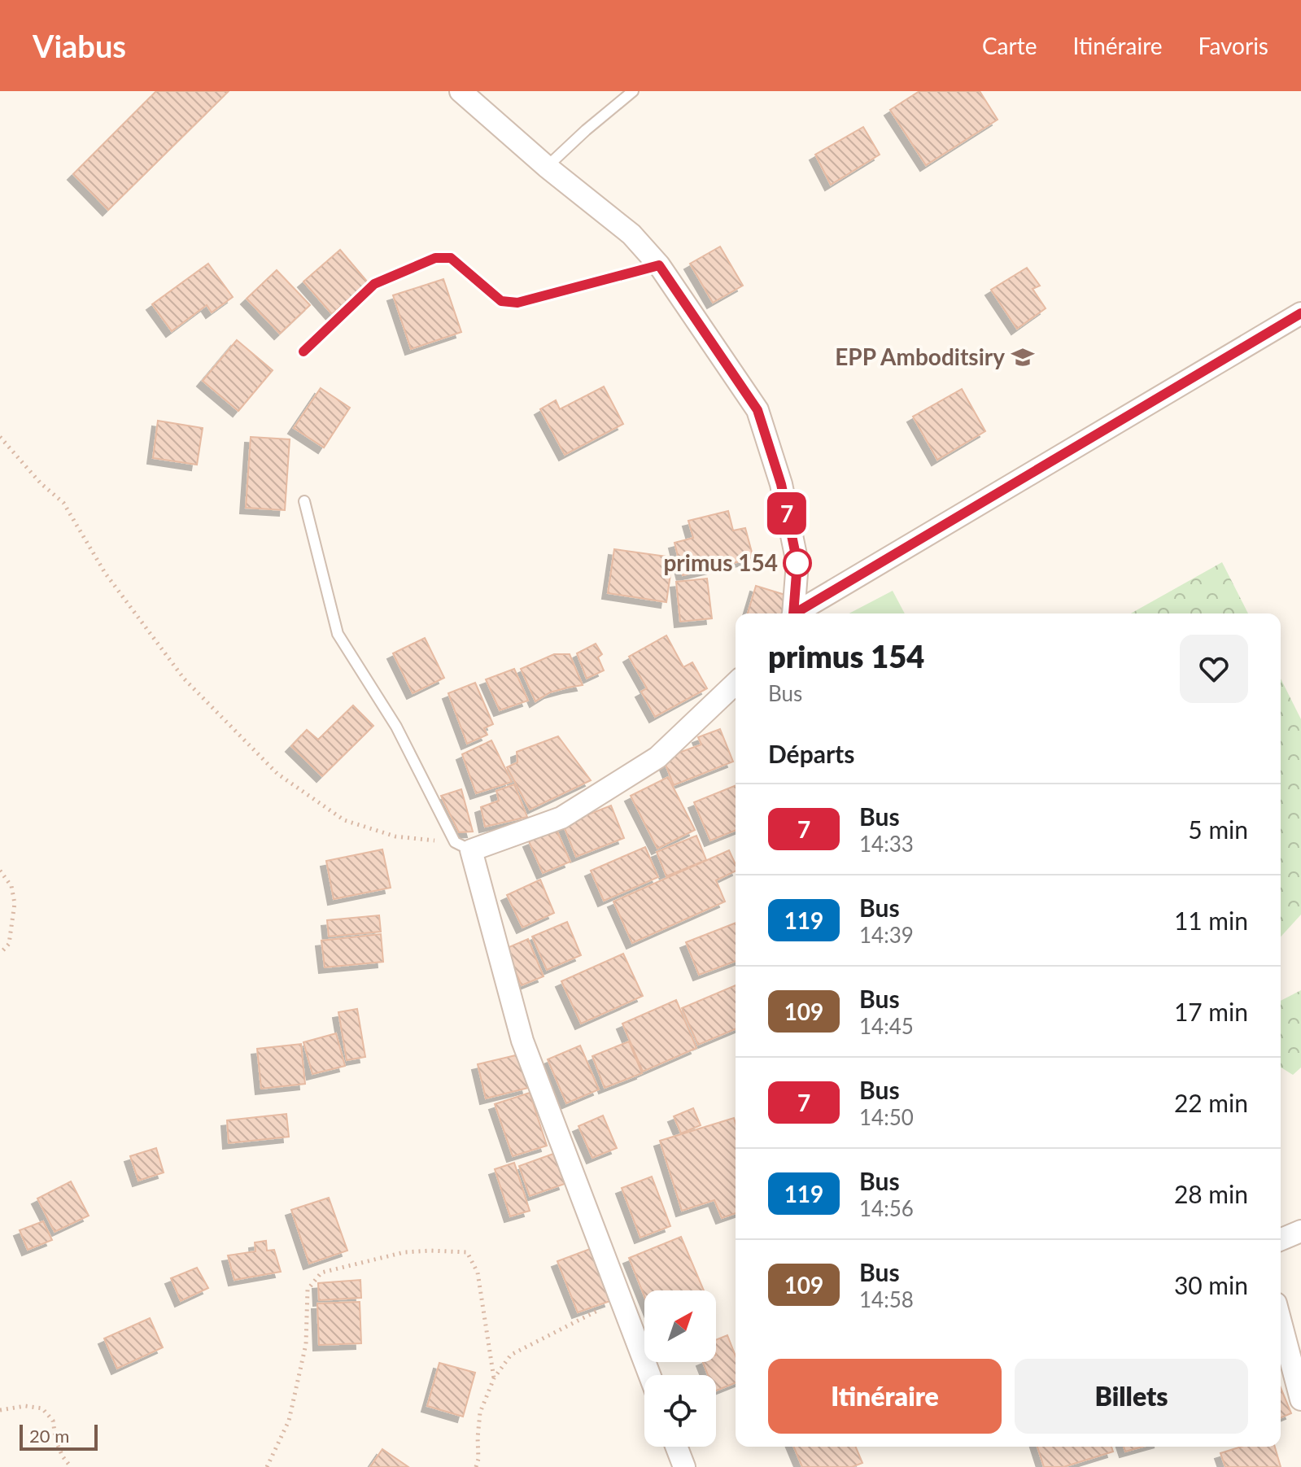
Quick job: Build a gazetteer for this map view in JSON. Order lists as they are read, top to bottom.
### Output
{
  "places": {
    "school or university": ["EPP Amboditsiry"],
    "other": ["primus 154"]
  },
  "lines": ["bus line 7"],
  "scale_bar": "20 m",
  "north": "top right",
  "page": {
    "header": "Viabus",
    "nav": ["Carte", "Itinéraire", "Favoris"],
    "on_map": "7",
    "heading": [
      ["primus 154", "Bus"],
      "Départs"
    ],
    "list": [
      {
        "mark": "7",
        "name": "Bus",
        "note": "14:33",
        "value": "5 min"
      },
      {
        "mark": "119",
        "name": "Bus",
        "note": "14:39",
        "value": "11 min"
      },
      {
        "mark": "109",
        "name": "Bus",
        "note": "14:45",
        "value": "17 min"
      },
      {
        "mark": "7",
        "name": "Bus",
        "note": "14:50",
        "value": "22 min"
      },
      {
        "mark": "119",
        "name": "Bus",
        "note": "14:56",
        "value": "28 min"
      },
      {
        "mark": "109",
        "name": "Bus",
        "note": "14:58",
        "value": "30 min"
      }
    ],
    "buttons": ["Itinéraire", "Billets"],
    "scale": "20 m"
  }
}
